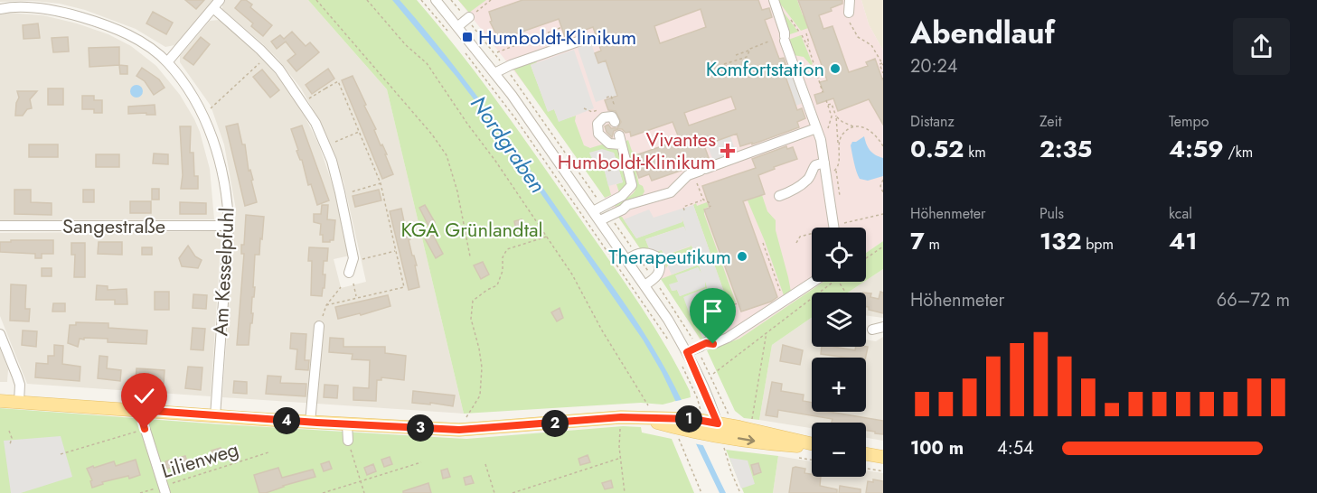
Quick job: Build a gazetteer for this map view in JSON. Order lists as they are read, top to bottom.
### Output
{
  "streets": {
    "street": ["Sangestraße", "Am Kesselpfuhl"],
    "path": ["Lilienweg"]
  },
  "crossings": [
    ["Sangestraße", "Am Kesselpfuhl"]
  ],
  "water": ["Nordgraben"],
  "parks": ["KGA Grünlandtal"],
  "places": {
    "transit": ["Humboldt-Klinikum"],
    "other": ["Komfortstation", "Therapeutikum"],
    "health": ["Vivantes Humboldt-Klinikum"]
  },
  "page": {
    "heading": ["Abendlauf", "20:24"],
    "stats": [
      ["Distanz", "0.52 km"],
      ["Zeit", "2:35"],
      ["Tempo", "4:59 /km"],
      ["Höhenmeter", "7 m"],
      ["Puls", "132 bpm"],
      ["kcal", "41"]
    ],
    "map_buttons": ["+", "−"],
    "chart": ["Höhenmeter", "66–72 m"],
    "pins": [
      "1",
      "4",
      "2",
      "3"
    ],
    "list": [
      {
        "name": "100 m",
        "note": "4:54"
      }
    ]
  }
}
